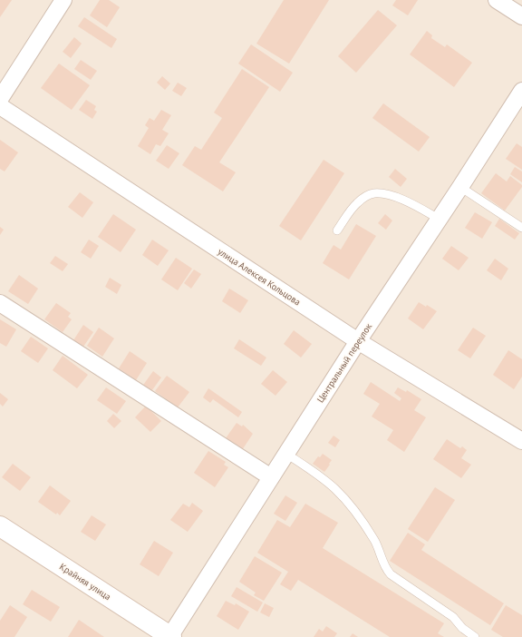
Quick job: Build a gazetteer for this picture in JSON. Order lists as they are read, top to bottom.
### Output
{
  "streets": {
    "main road": ["Крайняя улица"],
    "street": ["улица Алексея Кольцова", "Центральный переулок"]
  },
  "crossings": [
    ["улица Алексея Кольцова", "Центральный переулок"],
    ["Центральный переулок", "Крайняя улица"]
  ]
}
